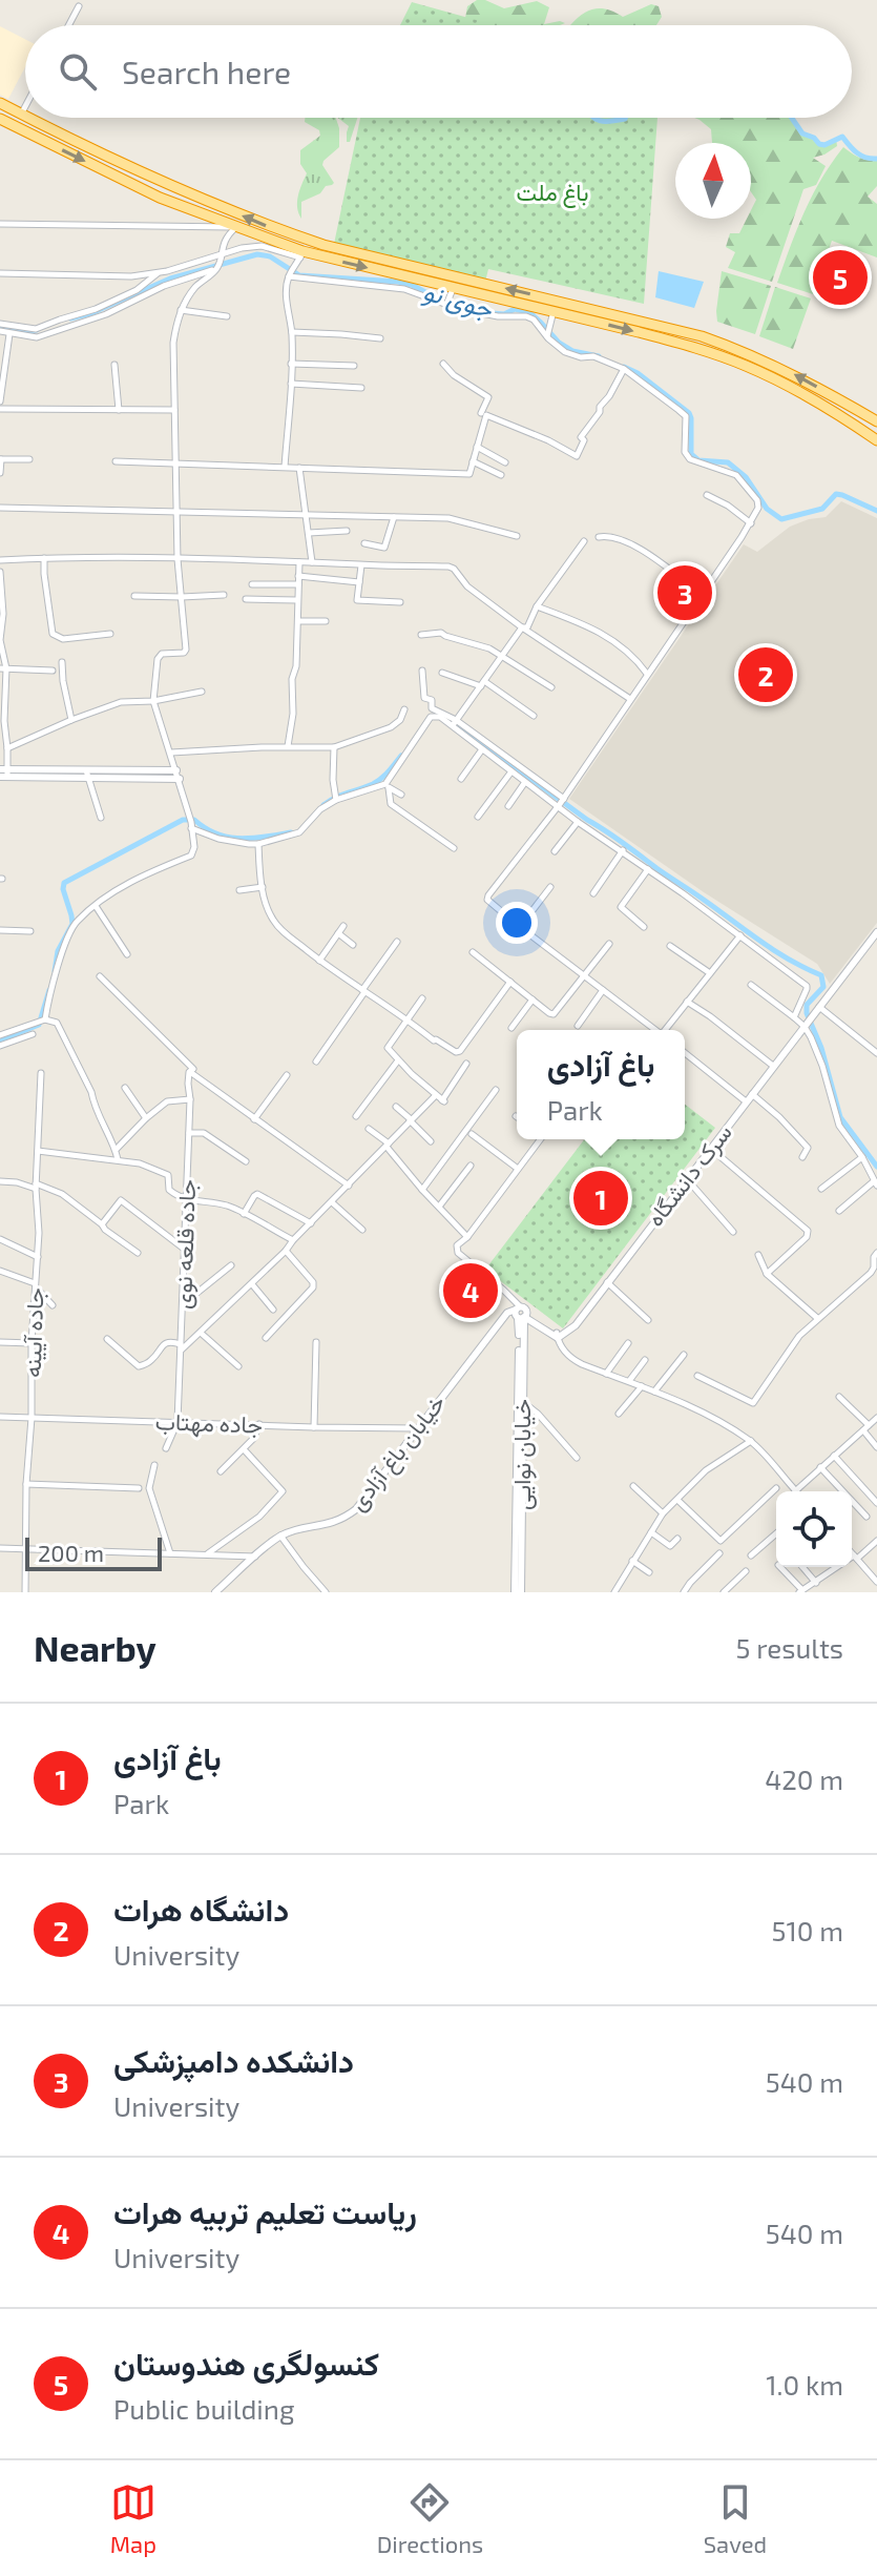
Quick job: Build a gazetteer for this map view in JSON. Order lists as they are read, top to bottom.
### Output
{
  "streets": {
    "street": [
      "سرک دانشگاه",
      "جاده قلعه نوی",
      "جاده آیینه",
      "جاده مهتاب",
      "خیابان باغ آزادی",
      "خیابان نوایی"
    ]
  },
  "crossings": [
    ["جاده قلعه نوی", "جاده مهتاب"],
    ["جاده آیینه", "جاده مهتاب"],
    ["جاده مهتاب", "خیابان باغ آزادی"],
    ["خیابان باغ آزادی", "خیابان نوایی"]
  ],
  "water": ["جوی نو"],
  "parks": ["باغ ملت"],
  "scale_bar": "200 m",
  "north": "top",
  "page": {
    "search": "Search here",
    "pins": [
      "5",
      "3",
      "2",
      "1",
      "4"
    ],
    "popup": ["باغ آزادی", "Park"],
    "scale": "200 m",
    "heading": ["Nearby", "5 results"],
    "list": [
      {
        "mark": "1",
        "name": "باغ آزادی",
        "note": "Park",
        "value": "420 m"
      },
      {
        "mark": "2",
        "name": "دانشگاه هرات",
        "note": "University",
        "value": "510 m"
      },
      {
        "mark": "3",
        "name": "دانشکده دامپزشکی",
        "note": "University",
        "value": "540 m"
      },
      {
        "mark": "4",
        "name": "ریاست تعلیم تربیه هرات",
        "note": "University",
        "value": "540 m"
      },
      {
        "mark": "5",
        "name": "کنسولگری هندوستان",
        "note": "Public building",
        "value": "1.0 km"
      }
    ],
    "nav": ["Map", "Directions", "Saved"]
  }
}
